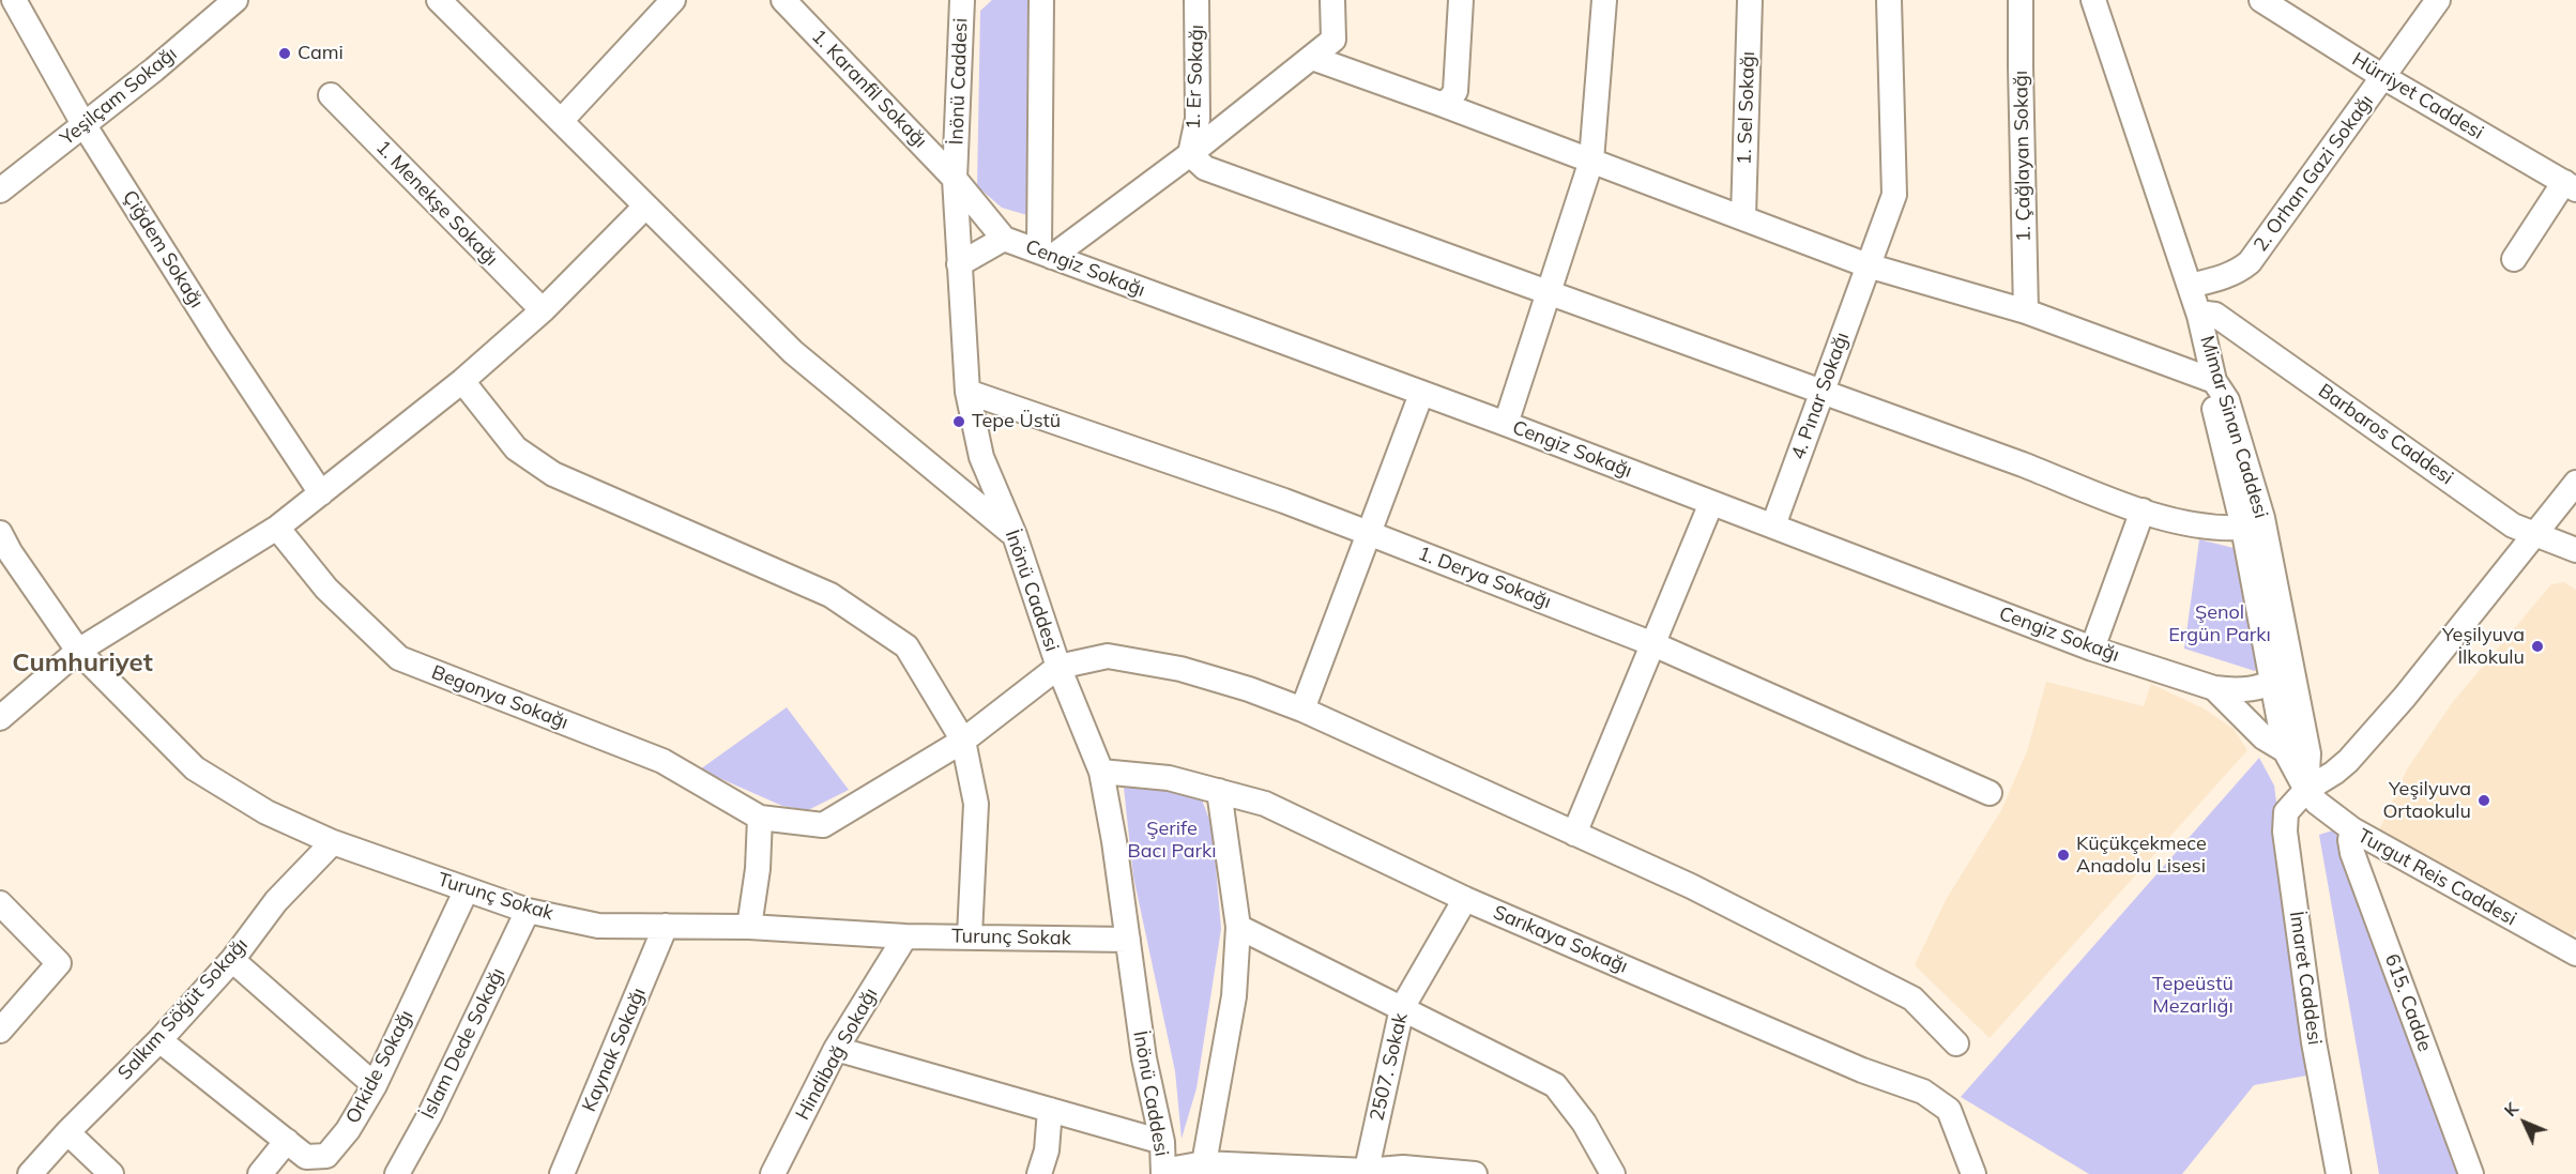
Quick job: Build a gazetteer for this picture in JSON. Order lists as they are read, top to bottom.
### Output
{
  "streets": {
    "street": [
      "1. Er Sokağı",
      "İnönü Caddesi",
      "1. Karanfil Sokağı",
      "Yeşilçam Sokağı",
      "Hürriyet Caddesi",
      "1. Sel Sokağı",
      "1. Çağlayan Sokağı",
      "2. Orhan Gazi Sokağı",
      "1. Menekşe Sokağı",
      "Çiğdem Sokağı",
      "Cengiz Sokağı",
      "4. Pınar Sokağı",
      "Mimar Sinan Caddesi",
      "Barbaros Caddesi",
      "1. Derya Sokağı",
      "Begonya Sokağı",
      "Turgut Reis Caddesi",
      "Turunç Sokak",
      "Sarıkaya Sokağı",
      "İmaret Caddesi",
      "615. Cadde",
      "Salkım Söğüt Sokağı",
      "İslam Dede Sokağı",
      "Kaynak Sokağı",
      "Hindibağ Sokağı",
      "Orkide Sokağı",
      "2507. Sokak"
    ]
  },
  "crossings": [
    ["İnönü Caddesi", "1. Karanfil Sokağı"],
    ["İnönü Caddesi", "Cengiz Sokağı"],
    ["İnönü Caddesi", "1. Derya Sokağı"],
    ["İnönü Caddesi", "Turunç Sokak"],
    ["İnönü Caddesi", "Sarıkaya Sokağı"],
    ["1. Karanfil Sokağı", "Cengiz Sokağı"],
    ["Yeşilçam Sokağı", "Çiğdem Sokağı"],
    ["Hürriyet Caddesi", "2. Orhan Gazi Sokağı"],
    ["2. Orhan Gazi Sokağı", "Mimar Sinan Caddesi"],
    ["Cengiz Sokağı", "4. Pınar Sokağı"],
    ["Cengiz Sokağı", "Turgut Reis Caddesi"],
    ["Mimar Sinan Caddesi", "Barbaros Caddesi"],
    ["Mimar Sinan Caddesi", "Turgut Reis Caddesi"],
    ["Mimar Sinan Caddesi", "İmaret Caddesi"],
    ["Barbaros Caddesi", "İmaret Caddesi"],
    ["Turgut Reis Caddesi", "İmaret Caddesi"],
    ["Turgut Reis Caddesi", "615. Cadde"],
    ["Turunç Sokak", "Salkım Söğüt Sokağı"],
    ["Turunç Sokak", "İslam Dede Sokağı"],
    ["Turunç Sokak", "Kaynak Sokağı"],
    ["Turunç Sokak", "Hindibağ Sokağı"],
    ["Turunç Sokak", "Orkide Sokağı"],
    ["Sarıkaya Sokağı", "2507. Sokak"],
    ["Salkım Söğüt Sokağı", "Orkide Sokağı"]
  ],
  "districts": ["Cumhuriyet"],
  "parks": ["Şenol Ergün Parkı", "Şerife Bacı Parkı", "Tepeüstü Mezarlığı"],
  "places": [
    "Cami",
    "Tepe Üstü",
    "Yeşilyuva İlkokulu",
    "Yeşilyuva Ortaokulu",
    "Küçükçekmece Anadolu Lisesi"
  ],
  "north": "top left"
}
